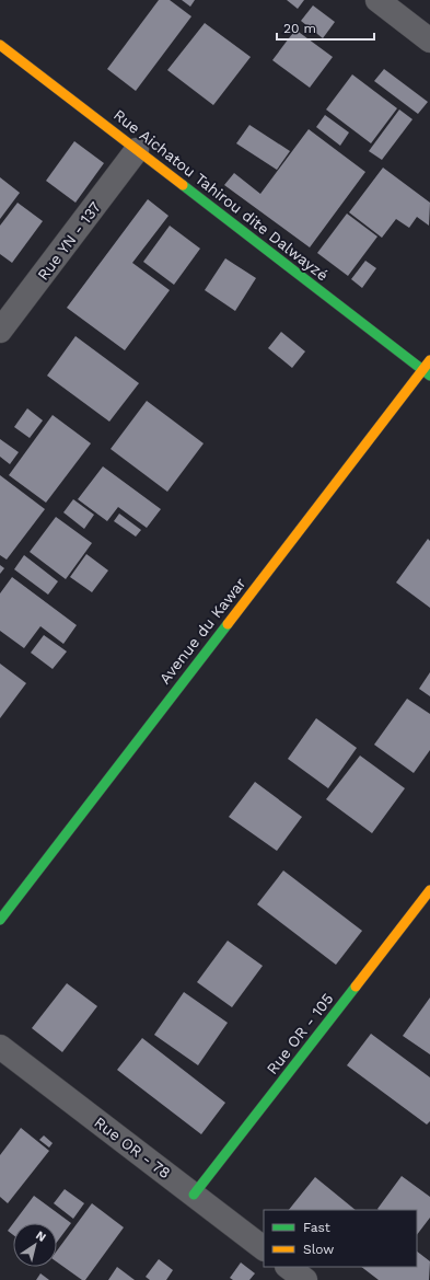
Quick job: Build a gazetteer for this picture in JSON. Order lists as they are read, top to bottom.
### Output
{
  "streets": {
    "street": [
      "Rue Aichatou Tahirou dite Dalwayzé",
      "Rue YN - 137",
      "Avenue du Kawar",
      "Rue OR - 105",
      "Rue OR - 78"
    ]
  },
  "crossings": [
    ["Rue Aichatou Tahirou dite Dalwayzé", "Rue YN - 137"],
    ["Rue Aichatou Tahirou dite Dalwayzé", "Avenue du Kawar"],
    ["Rue OR - 105", "Rue OR - 78"]
  ],
  "legend": ["Fast", "Slow"],
  "scale_bar": "20 m",
  "north": "top right"
}
